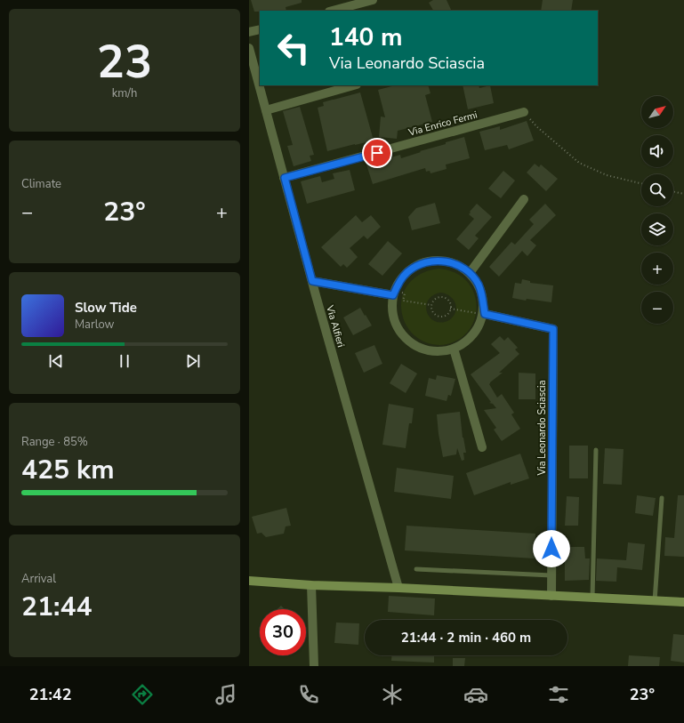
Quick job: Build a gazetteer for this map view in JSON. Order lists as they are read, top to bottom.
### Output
{
  "streets": {
    "street": ["Via Enrico Fermi", "Via Alfieri", "Via Leonardo Sciascia"]
  },
  "crossings": [
    ["Via Enrico Fermi", "Via Alfieri"]
  ],
  "north": "top right",
  "page": {
    "tile": [
      ["23", "km/h"],
      "Climate",
      ["Range · 85%", "425 km"],
      ["Arrival", "21:44"]
    ],
    "turn": ["140 m", "Via Leonardo Sciascia"],
    "map_buttons": ["+", "−"],
    "heat": ["−", "23°", "+"],
    "song": ["Slow Tide", "Marlow"],
    "limit": "30",
    "trip": "21:44 · 2 min · 460 m",
    "tabs": ["21:42", "23°"]
  }
}
